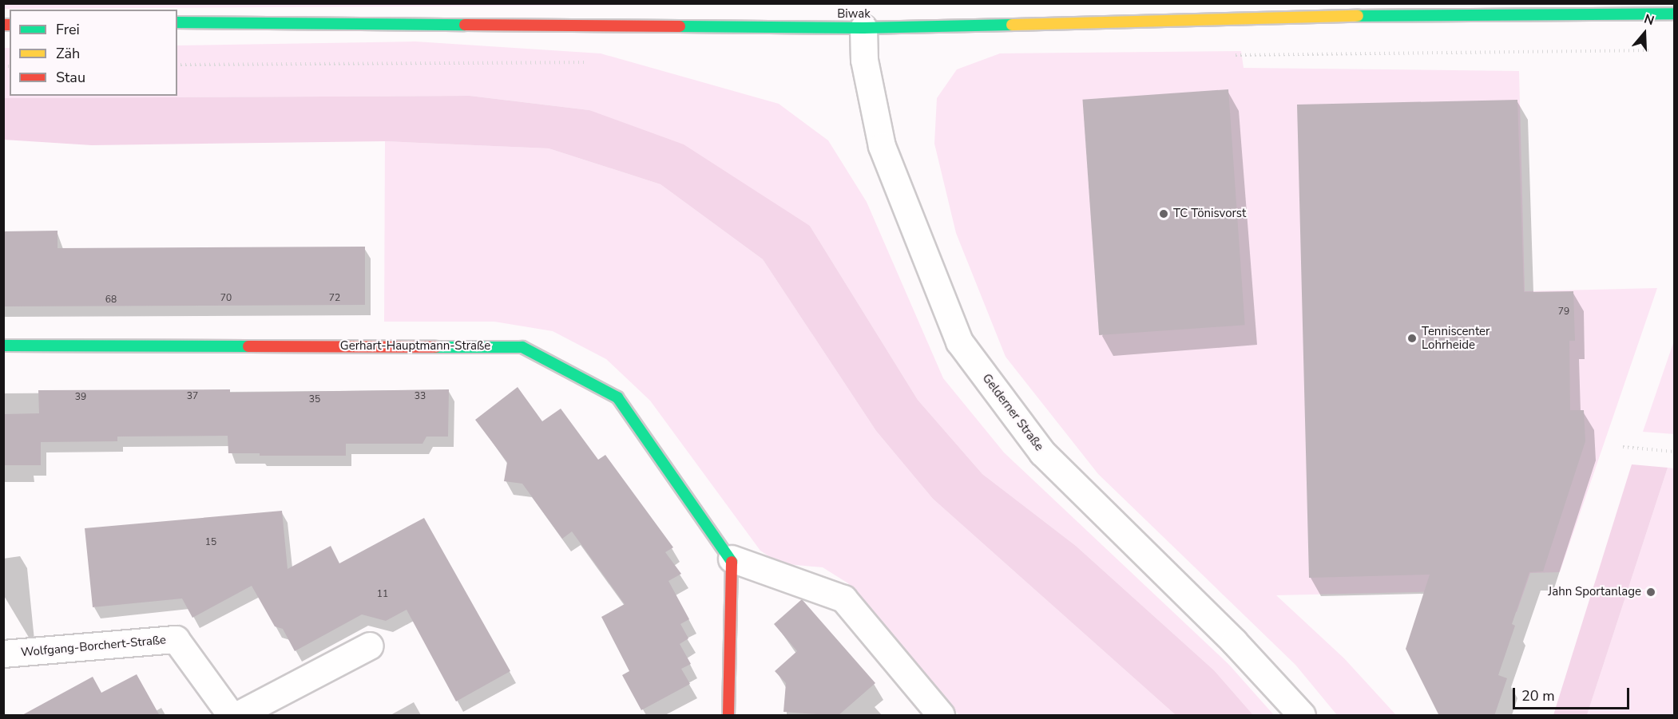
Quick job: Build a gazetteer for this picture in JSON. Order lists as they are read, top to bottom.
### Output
{
  "streets": {
    "street": [
      "Biwak",
      "Gerhart-Hauptmann-Straße",
      "Gelderner Straße",
      "Wolfgang-Borchert-Straße"
    ]
  },
  "crossings": [
    ["Biwak", "Gelderner Straße"]
  ],
  "places": ["TC Tönisvorst", "Tenniscenter Lohrheide", "Jahn Sportanlage"],
  "house_numbers": [
    "70",
    "72",
    "68",
    "79",
    "37",
    "33",
    "39",
    "35",
    "15",
    "11"
  ],
  "legend": ["Frei", "Zäh", "Stau"],
  "scale_bar": "20 m",
  "north": "top"
}
